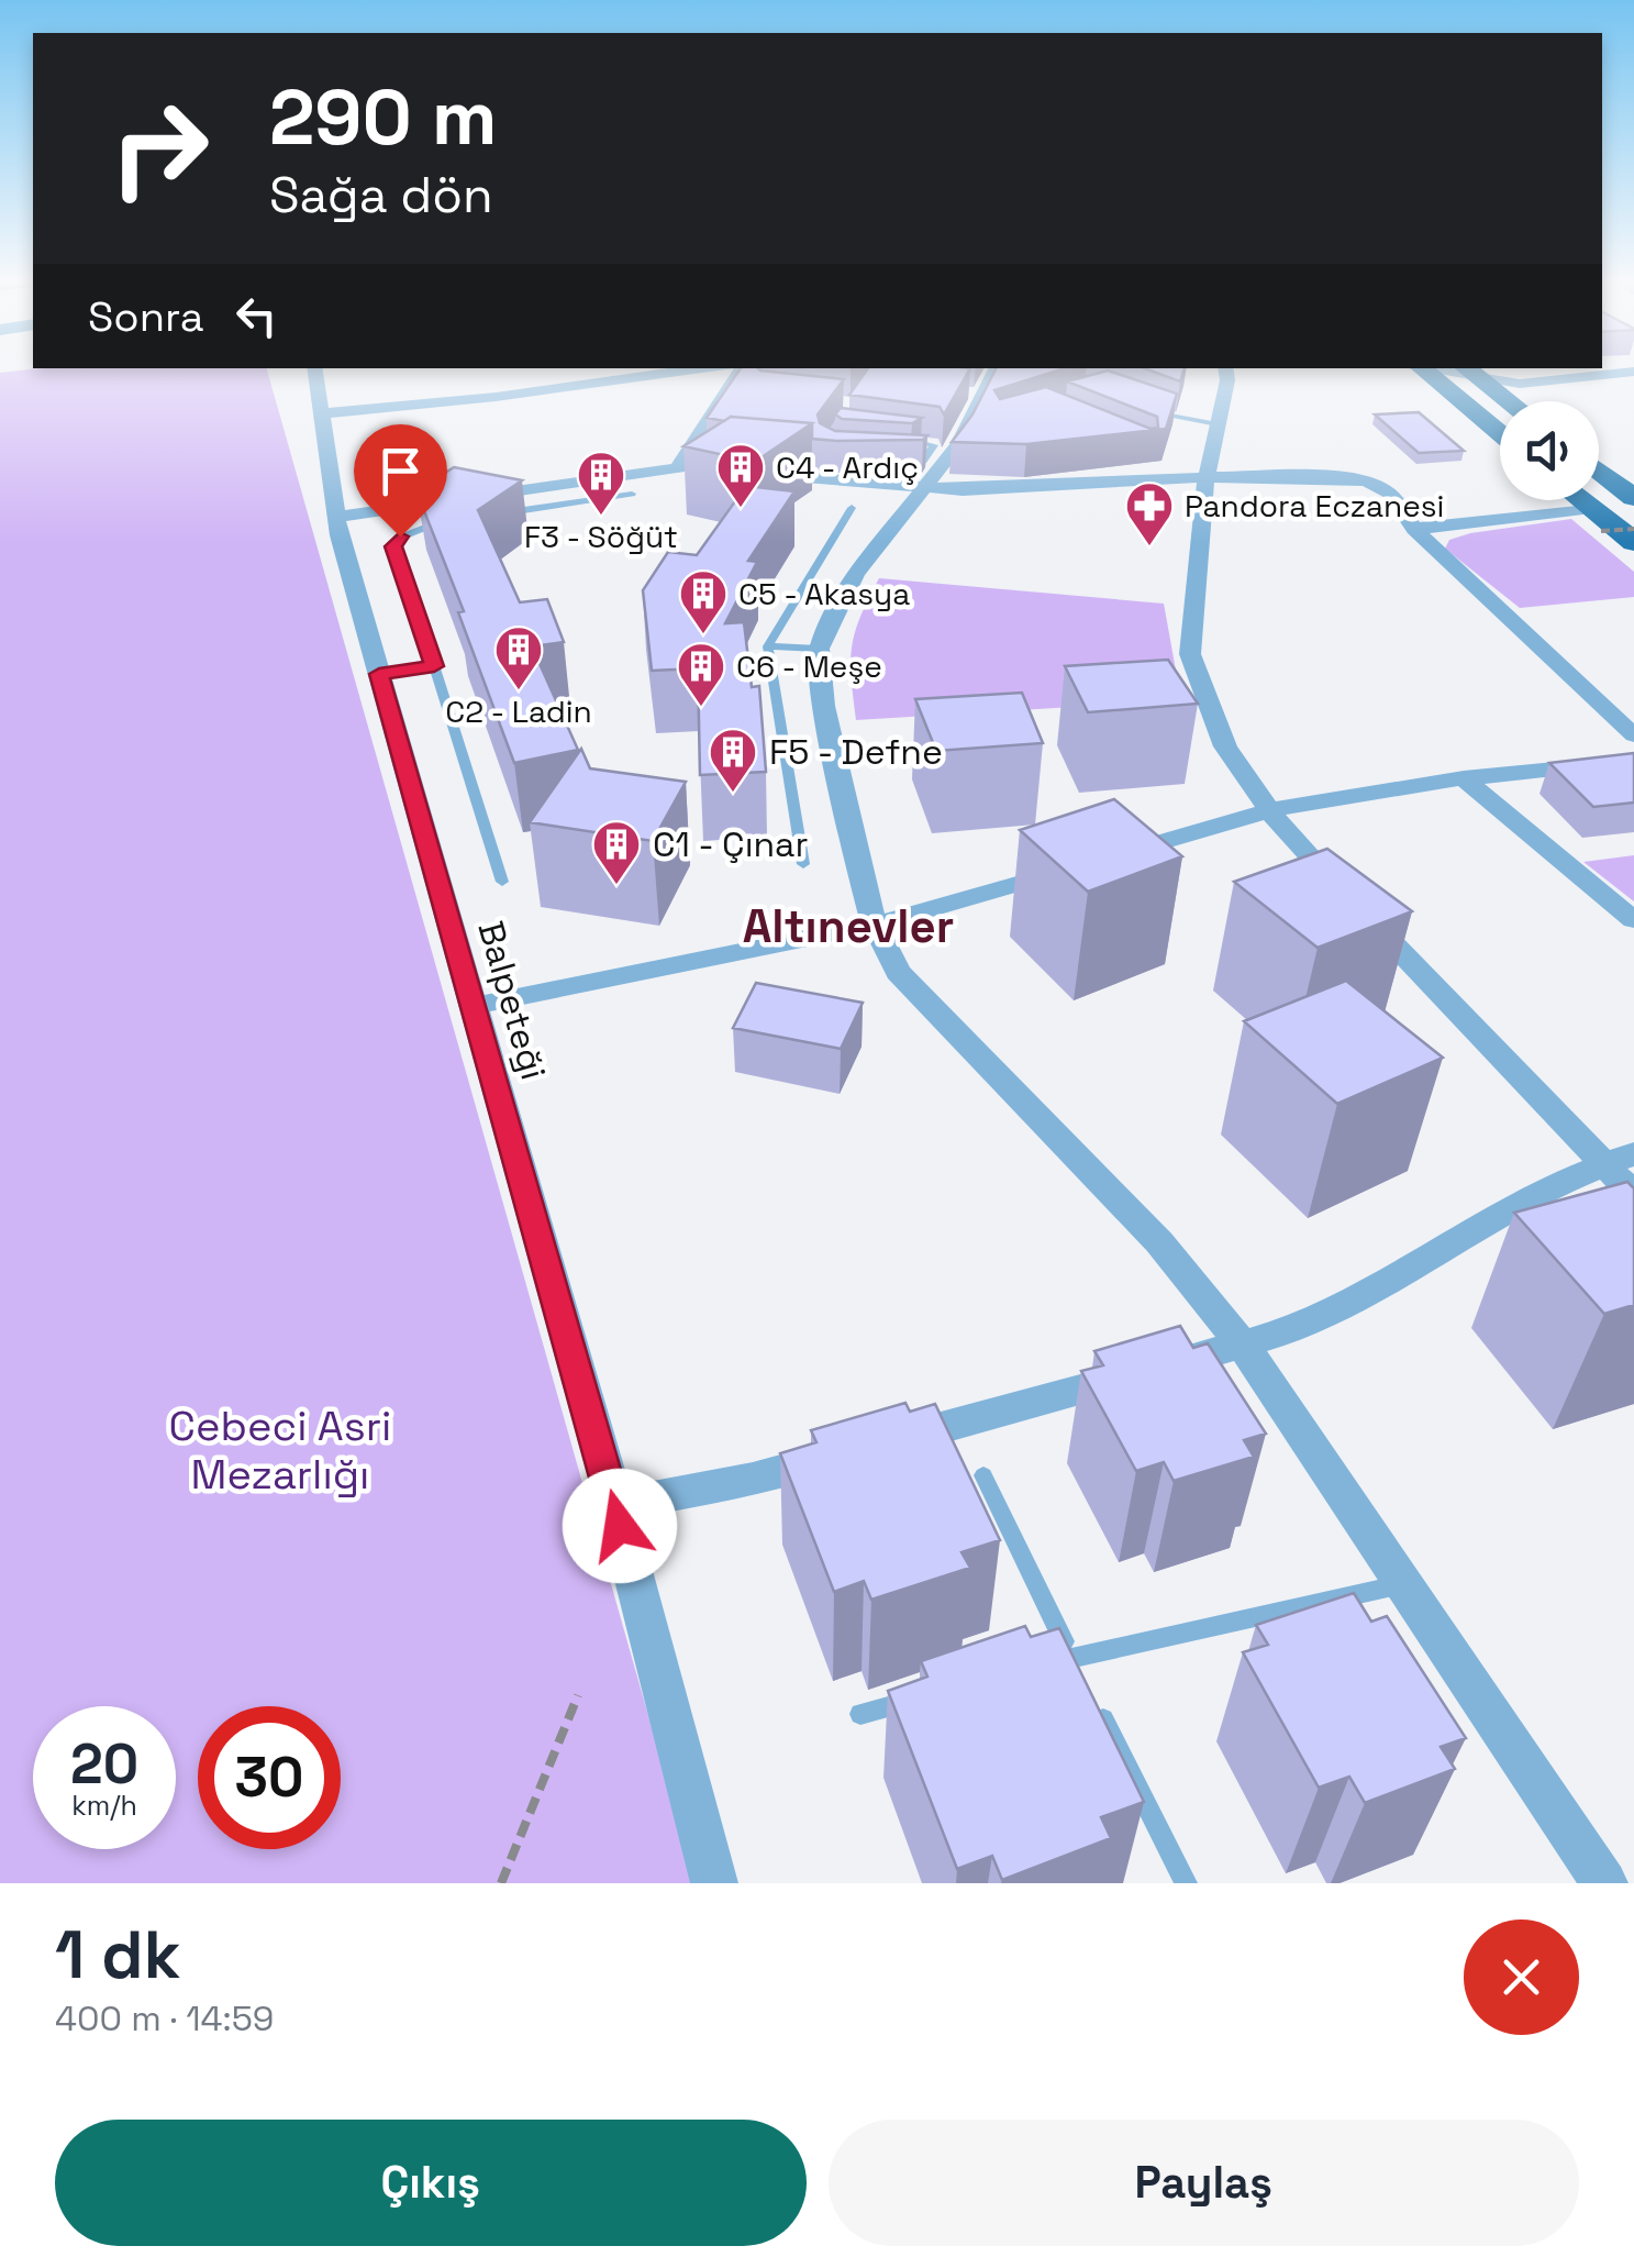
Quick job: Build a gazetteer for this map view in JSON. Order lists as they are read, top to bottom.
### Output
{
  "streets": {
    "street": ["Balpeteği"]
  },
  "districts": ["Altınevler"],
  "parks": ["Cebeci Asri Mezarlığı"],
  "places": {
    "building": [
      "C4 - Ardıç",
      "F3 - Söğüt",
      "C5 - Akasya",
      "C2 - Ladin",
      "C6 - Meşe",
      "F5 - Defne",
      "C1 - Çınar"
    ],
    "pharmacy": ["Pandora Eczanesi"]
  },
  "page": {
    "turn": ["290 m", "Sağa dön"],
    "then": "Sonra",
    "speed": "20 km/h",
    "limit": "30",
    "heading": ["1 dk", "400 m · 14:59"],
    "buttons": ["Çıkış", "Paylaş"]
  }
}
